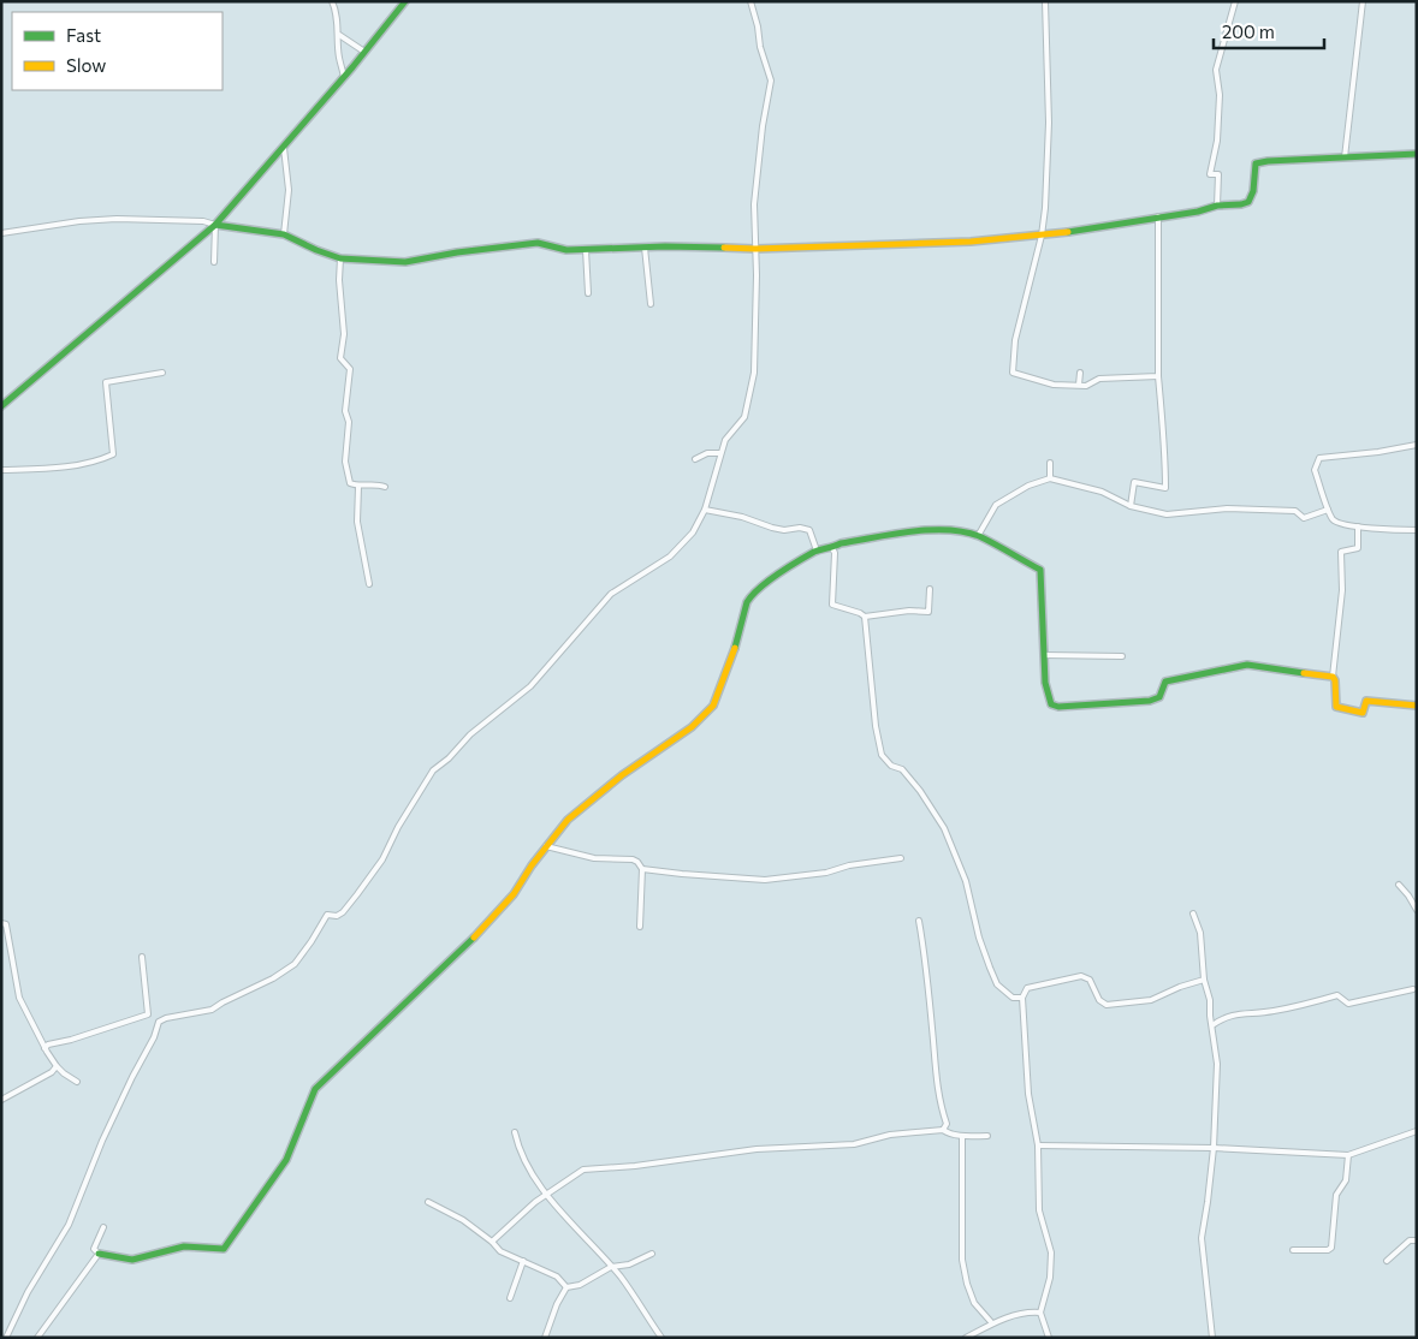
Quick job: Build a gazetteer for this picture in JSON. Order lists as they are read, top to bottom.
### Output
{
  "legend": ["Fast", "Slow"],
  "scale_bar": "200 m"
}
